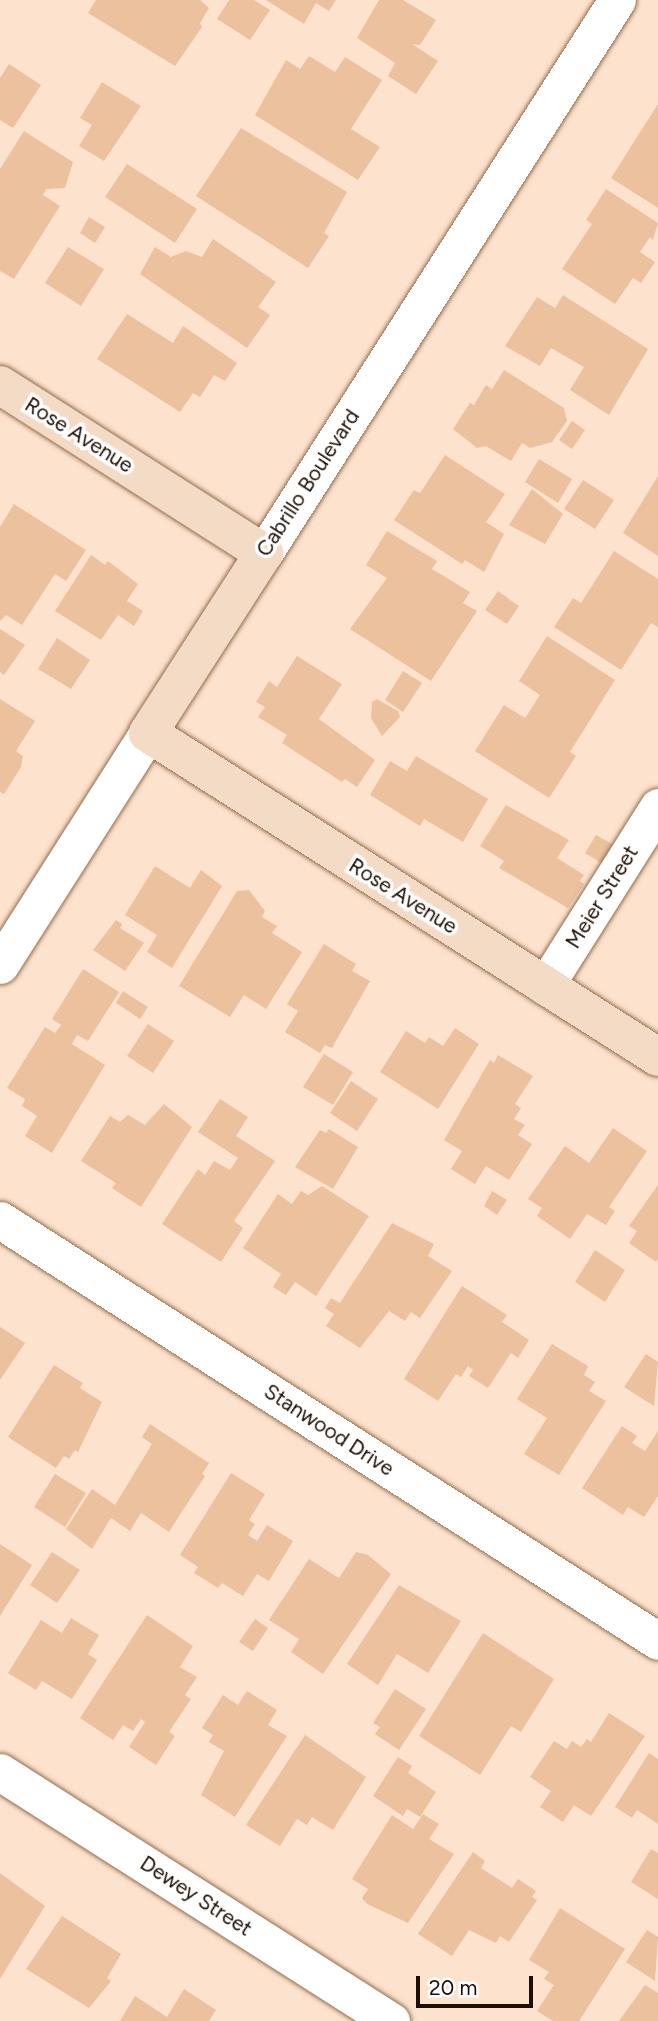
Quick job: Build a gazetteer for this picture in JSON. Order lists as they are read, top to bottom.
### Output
{
  "streets": {
    "street": [
      "Rose Avenue",
      "Cabrillo Boulevard",
      "Meier Street",
      "Stanwood Drive",
      "Dewey Street"
    ]
  },
  "crossings": [
    ["Rose Avenue", "Cabrillo Boulevard"],
    ["Rose Avenue", "Meier Street"]
  ],
  "scale_bar": "20 m"
}
